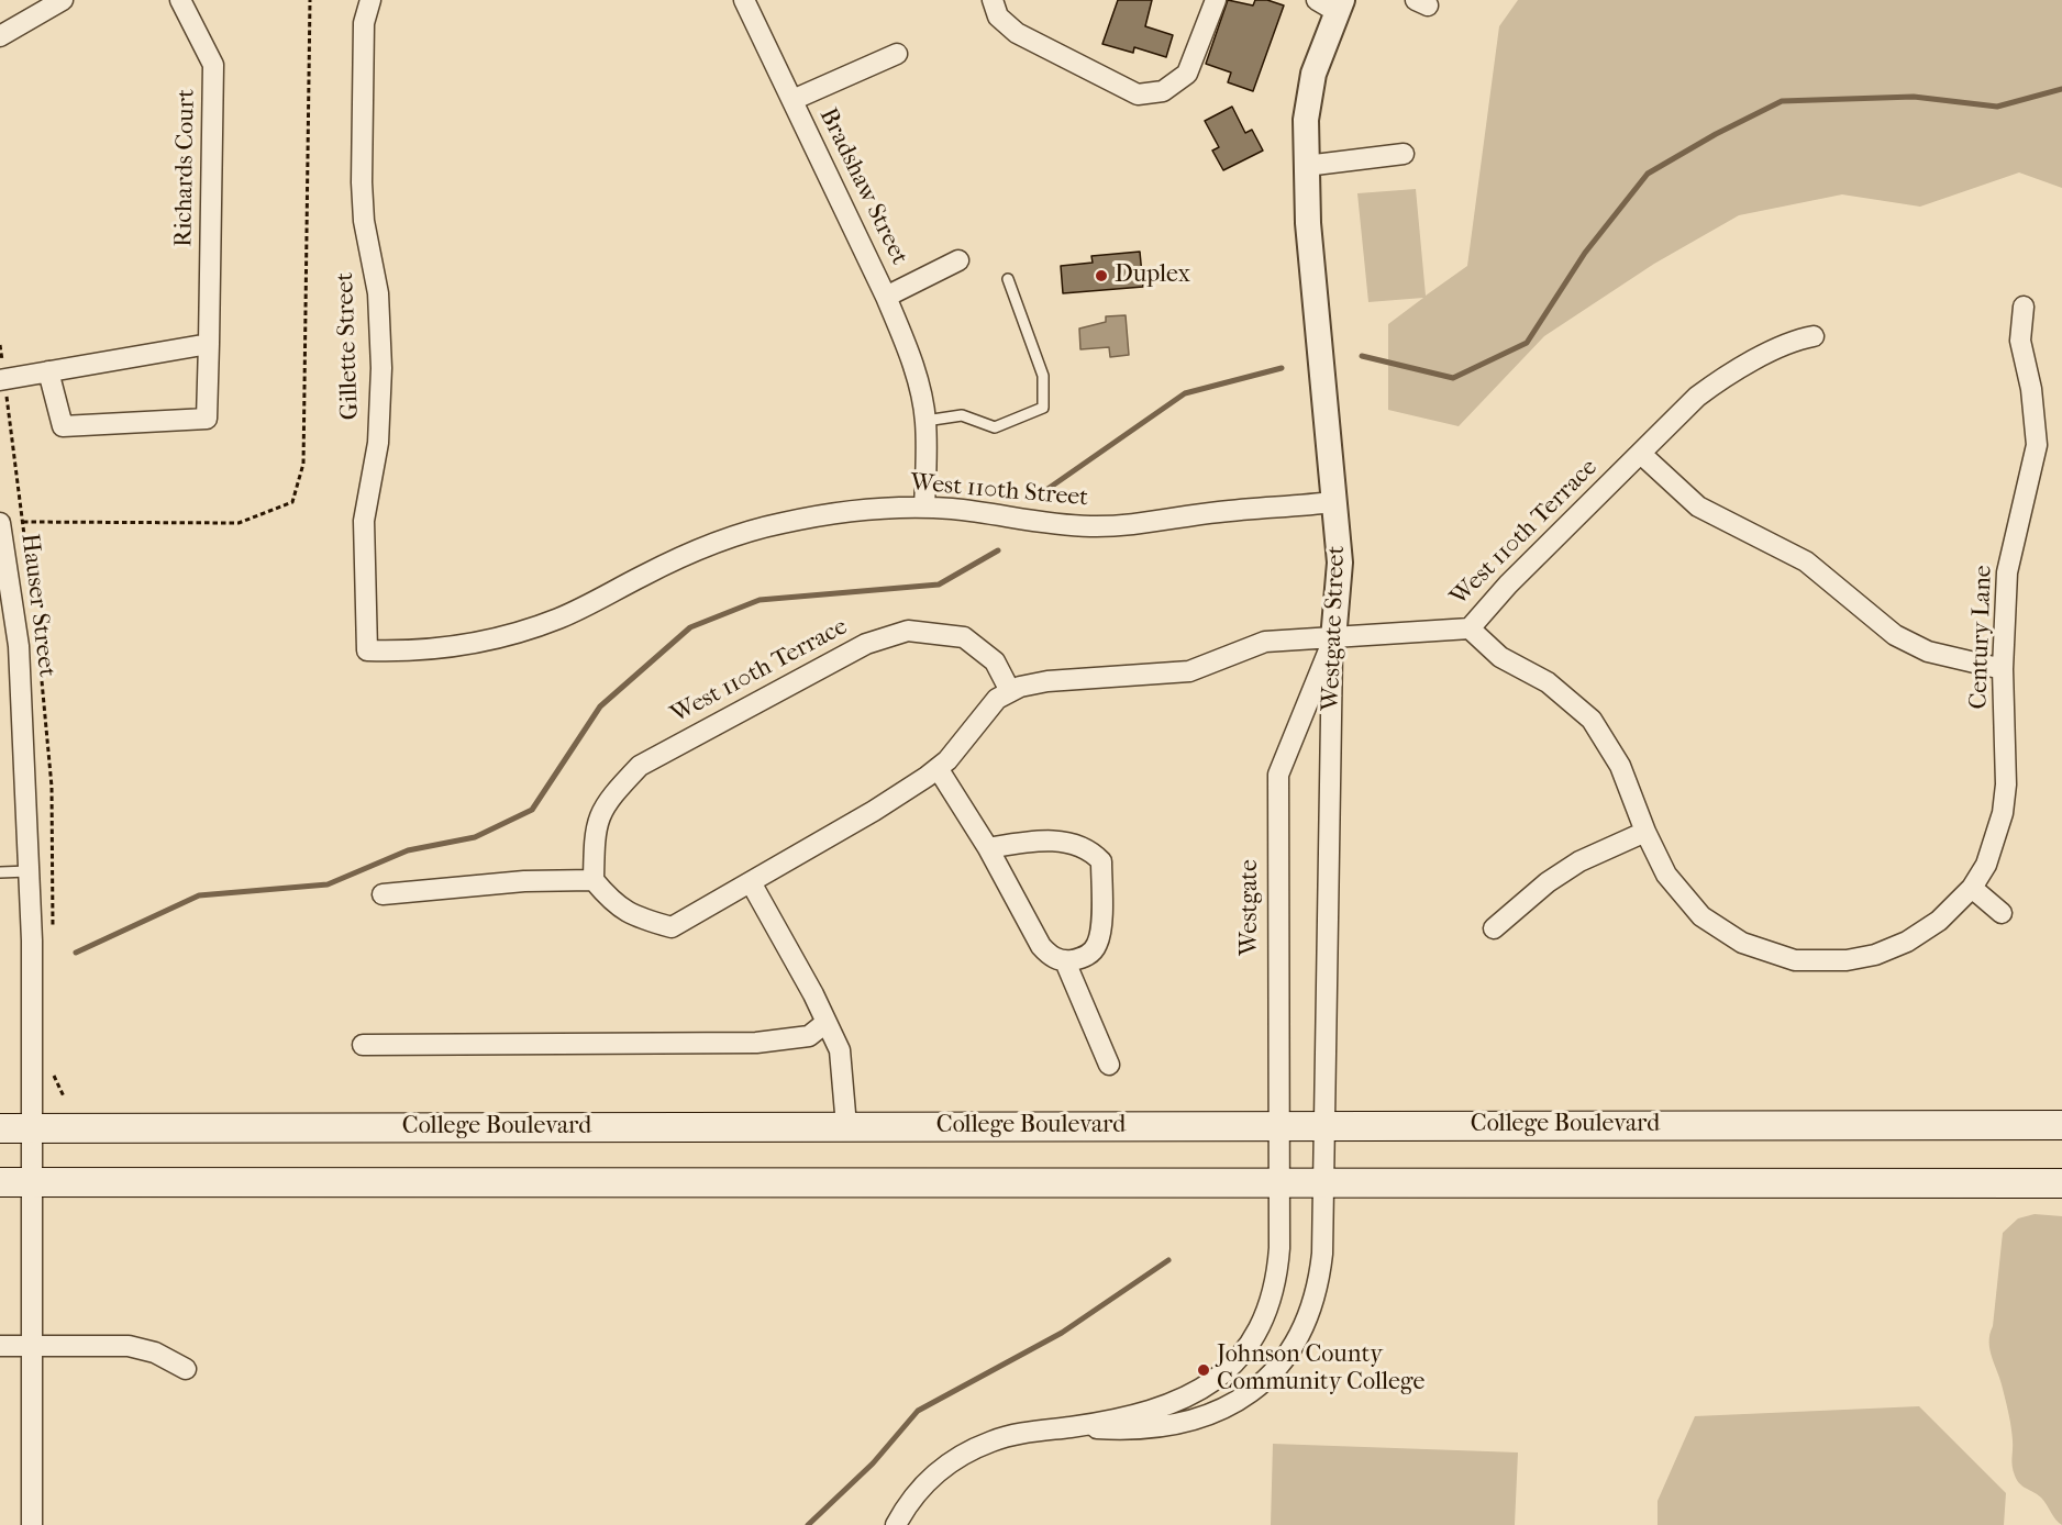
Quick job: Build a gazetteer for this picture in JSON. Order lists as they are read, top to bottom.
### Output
{
  "streets": {
    "main road": ["College Boulevard"],
    "street": [
      "Richards Court",
      "Bradshaw Street",
      "Gillette Street",
      "West 110th Street",
      "West 110th Terrace",
      "Hauser Street",
      "Westgate Street",
      "Century Lane",
      "Westgate"
    ]
  },
  "crossings": [
    ["Bradshaw Street", "West 110th Street"],
    ["Gillette Street", "West 110th Street"],
    ["West 110th Street", "Westgate Street"],
    ["West 110th Terrace", "Westgate Street"],
    ["West 110th Terrace", "Century Lane"],
    ["West 110th Terrace", "Westgate"],
    ["Hauser Street", "College Boulevard"],
    ["Westgate Street", "Westgate"],
    ["Westgate Street", "College Boulevard"],
    ["Westgate", "College Boulevard"]
  ],
  "places": ["Duplex", "Johnson County Community College"]
}
